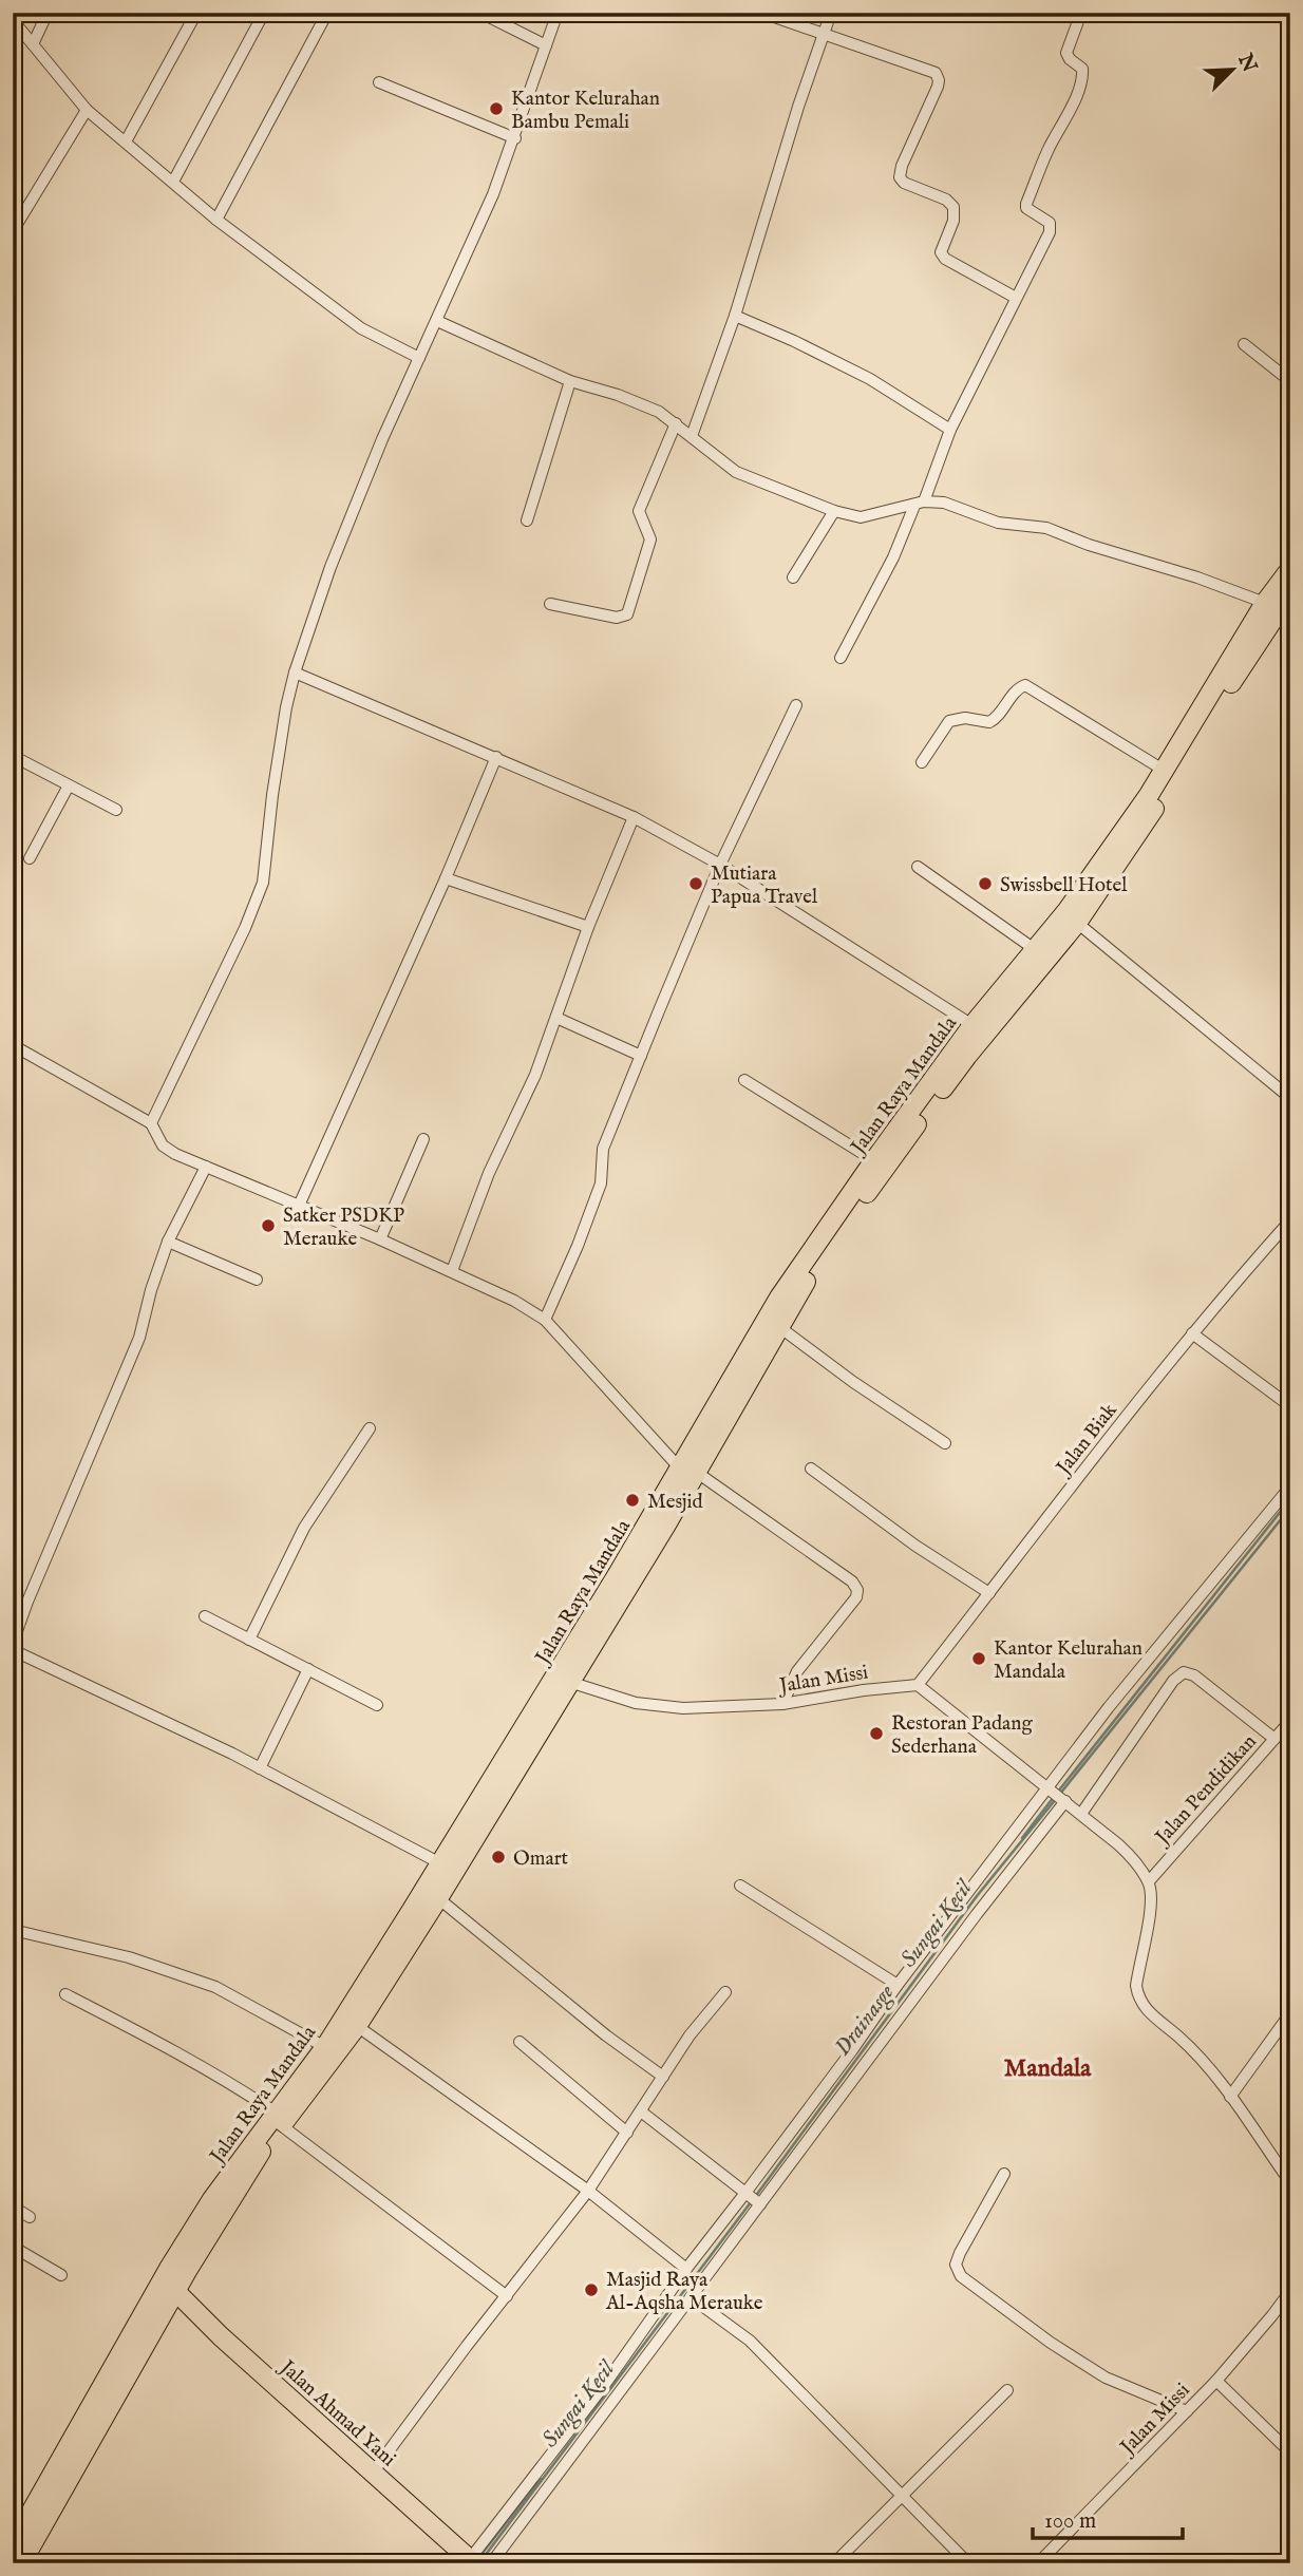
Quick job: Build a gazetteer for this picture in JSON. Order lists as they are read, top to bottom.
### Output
{
  "streets": {
    "highway": ["Jalan Raya Mandala", "Jalan Ahmad Yani"],
    "street": ["Jalan Biak", "Jalan Missi", "Jalan Pendidikan"]
  },
  "crossings": [
    ["Jalan Raya Mandala", "Jalan Missi"],
    ["Jalan Raya Mandala", "Jalan Ahmad Yani"],
    ["Jalan Biak", "Jalan Missi"]
  ],
  "districts": ["Mandala"],
  "water": ["Sungai Kecil", "Drainasge"],
  "places": [
    "Kantor Kelurahan Bambu Pemali",
    "Mutiara Papua Travel",
    "Swissbell Hotel",
    "Satker PSDKP Merauke",
    "Mesjid",
    "Kantor Kelurahan Mandala",
    "Restoran Padang Sederhana",
    "Omart",
    "Masjid Raya Al-Aqsha Merauke"
  ],
  "scale_bar": "100 m",
  "north": "top right"
}
